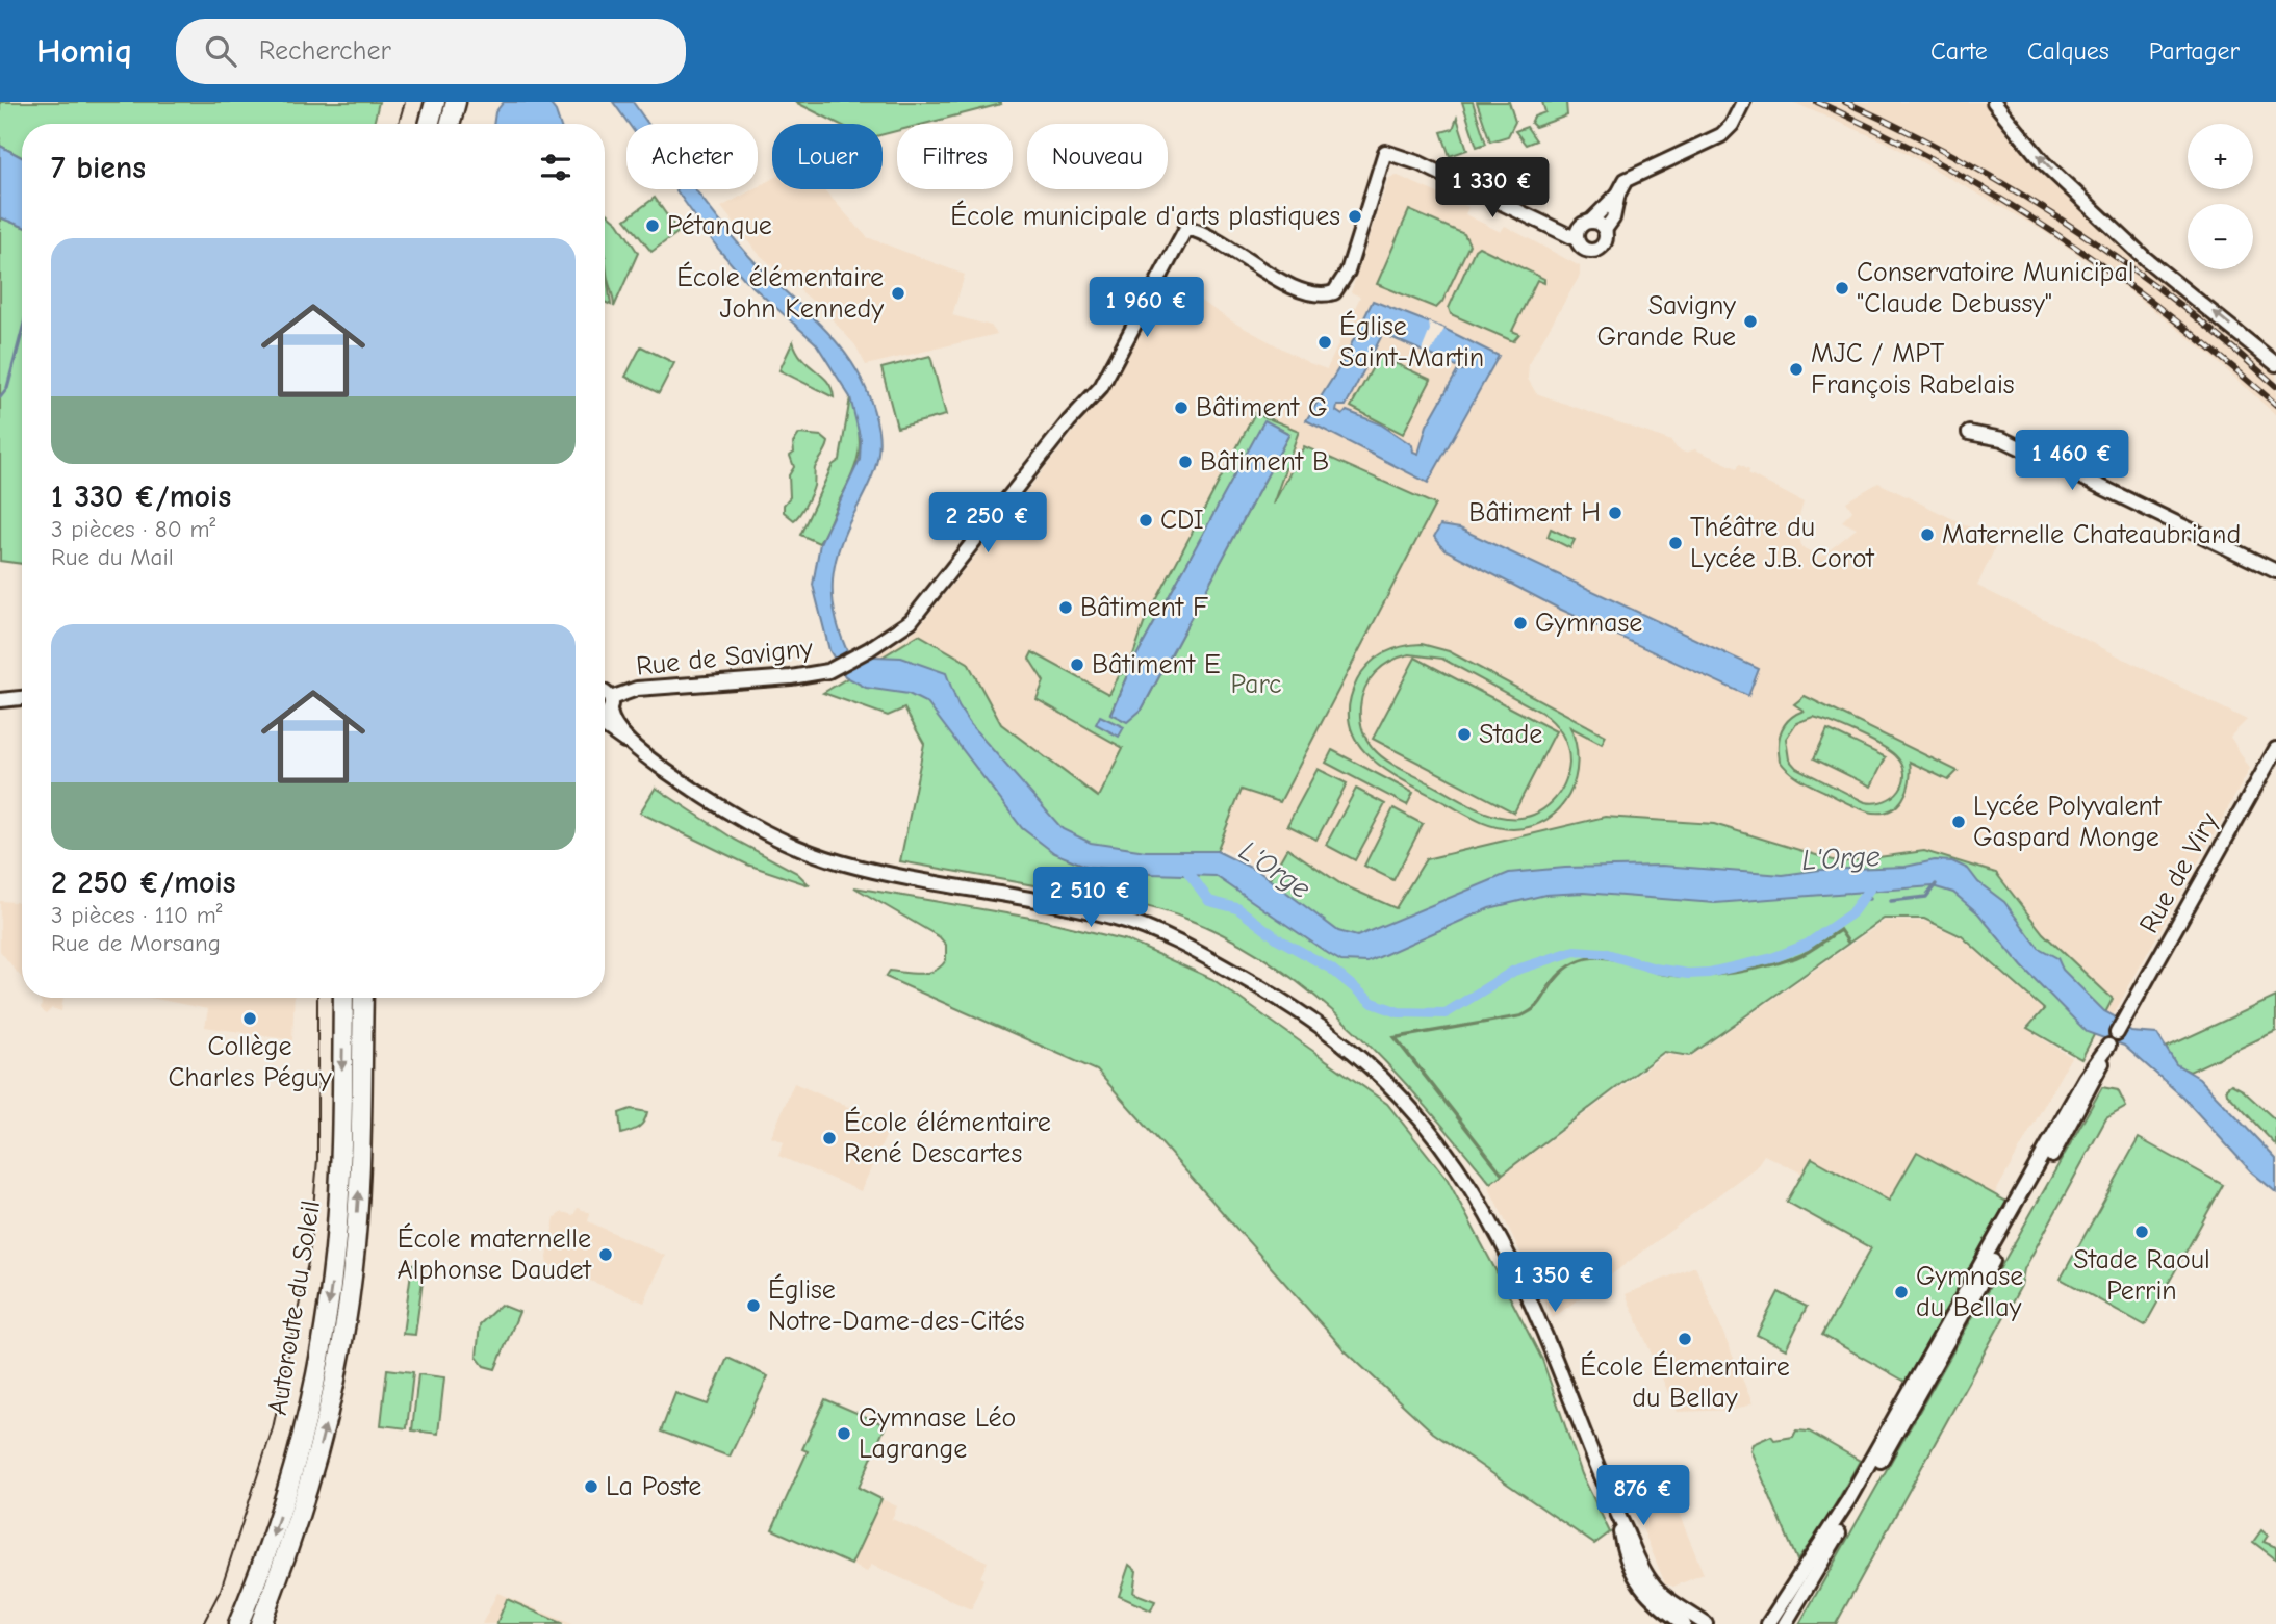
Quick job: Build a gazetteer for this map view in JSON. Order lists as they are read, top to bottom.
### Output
{
  "streets": {
    "highway": ["Autoroute du Soleil"],
    "street": ["Rue de Savigny", "Rue de Viry"]
  },
  "water": ["L'Orge"],
  "parks": ["Parc"],
  "places": [
    "École municipale d'arts plastiques",
    "Pétanque",
    "Conservatoire Municipal \"Claude Debussy\"",
    "École élémentaire John Kennedy",
    "Savigny Grande Rue",
    "Église Saint-Martin",
    "MJC / MPT François Rabelais",
    "Bâtiment G",
    "Bâtiment B",
    "Bâtiment H",
    "CDI",
    "Maternelle Chateaubriand",
    "Théâtre du Lycée J.B. Corot",
    "Bâtiment F",
    "Gymnase",
    "Bâtiment E",
    "Stade",
    "Lycée Polyvalent Gaspard Monge",
    "Collège Charles Péguy",
    "École élémentaire René Descartes",
    "Stade Raoul Perrin",
    "École maternelle Alphonse Daudet",
    "Gymnase du Bellay",
    "Église Notre-Dame-des-Cités",
    "École Élementaire du Bellay",
    "Gymnase Léo Lagrange",
    "La Poste"
  ],
  "page": {
    "header": "Homiq",
    "search": "Rechercher",
    "nav": ["Carte", "Calques", "Partager"],
    "map_buttons": ["+", "−"],
    "chip": [
      "Acheter",
      "Louer",
      "Filtres",
      "Nouveau"
    ],
    "heading": "7 biens",
    "price": [
      "1 330 €",
      "1 960 €",
      "1 460 €",
      "2 250 €",
      "2 510 €",
      "1 350 €",
      "876 €"
    ],
    "list": [
      {
        "name": "1 330 €/mois",
        "note": "3 pièces · 80 m² · Rue du Mail"
      },
      {
        "name": "2 250 €/mois",
        "note": "3 pièces · 110 m² · Rue de Morsang"
      }
    ]
  }
}
